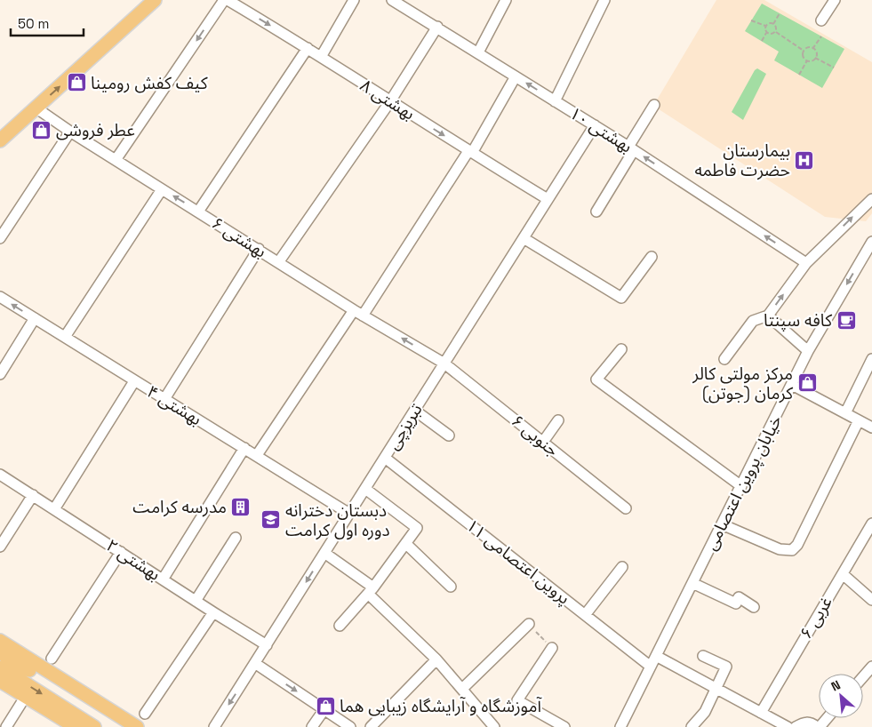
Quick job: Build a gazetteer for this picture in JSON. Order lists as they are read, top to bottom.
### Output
{
  "streets": {
    "street": [
      "بهشتی ۸",
      "بهشتی ۱۰",
      "بهشتی ۶",
      "بهشتی ۴",
      "تبریزچی",
      "جنوبی ۶",
      "خیابان پروین اعتصامی",
      "بهشتی ۲",
      "پروین اعتصامی ۱۱",
      "غربی ۶"
    ]
  },
  "crossings": [
    ["بهشتی ۸", "تبریزچی"],
    ["بهشتی ۱۰", "تبریزچی"],
    ["بهشتی ۶", "تبریزچی"],
    ["بهشتی ۶", "جنوبی ۶"],
    ["بهشتی ۴", "تبریزچی"],
    ["تبریزچی", "جنوبی ۶"],
    ["تبریزچی", "بهشتی ۲"],
    ["تبریزچی", "پروین اعتصامی ۱۱"],
    ["خیابان پروین اعتصامی", "پروین اعتصامی ۱۱"]
  ],
  "one_way": ["بهشتی ۸", "بهشتی ۱۰"],
  "places": {
    "shop": [
      "کیف کفش رومینا",
      "عطر فروشی",
      "مرکز مولتی کالر کرمان (جوتن)",
      "آموزشگاه و آرایشگاه زیبایی هما"
    ],
    "hospital": ["بیمارستان حضرت فاطمه"],
    "cafe": ["کافه سپنتا"],
    "building": ["مدرسه کرامت"],
    "school or university": ["دبستان دخترانه دوره اول کرامت"]
  },
  "scale_bar": "50 m",
  "north": "top left"
}
